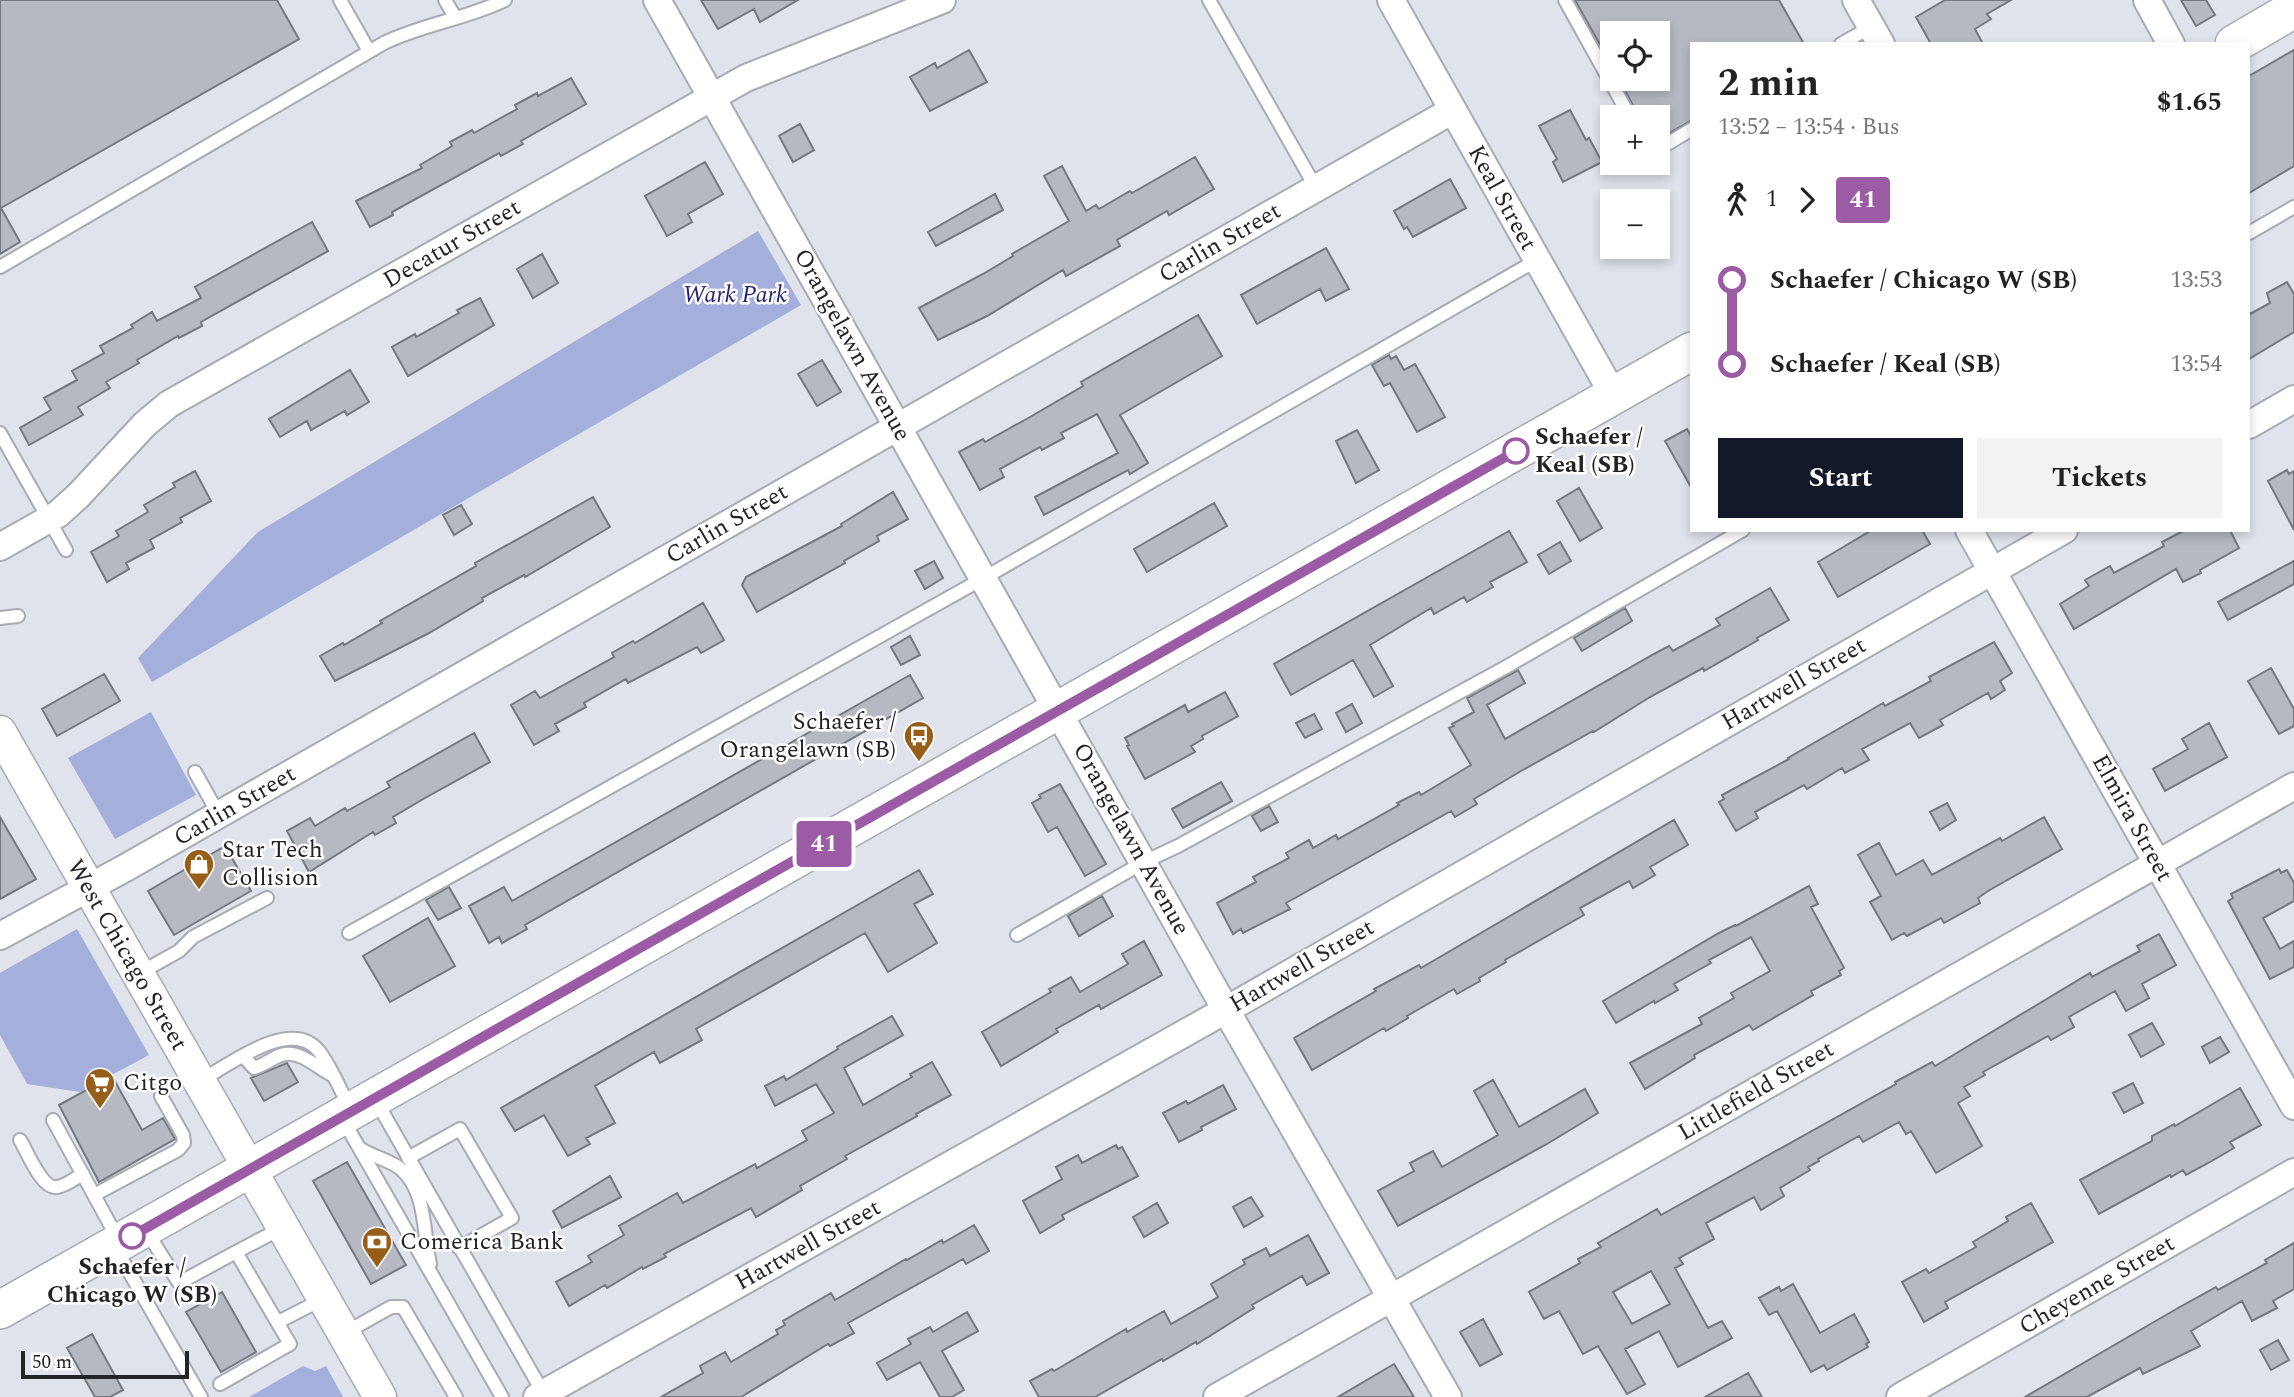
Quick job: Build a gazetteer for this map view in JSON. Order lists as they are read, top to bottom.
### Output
{
  "streets": {
    "street": [
      "Keal Street",
      "Carlin Street",
      "Decatur Street",
      "Orangelawn Avenue",
      "Hartwell Street",
      "Elmira Street",
      "West Chicago Street",
      "Littlefield Street",
      "Cheyenne Street"
    ]
  },
  "crossings": [
    ["Keal Street", "Carlin Street"],
    ["Carlin Street", "Orangelawn Avenue"],
    ["Carlin Street", "West Chicago Street"],
    ["Decatur Street", "Orangelawn Avenue"],
    ["Orangelawn Avenue", "Hartwell Street"],
    ["Orangelawn Avenue", "Littlefield Street"],
    ["Hartwell Street", "Elmira Street"],
    ["Elmira Street", "Littlefield Street"]
  ],
  "parks": ["Wark Park"],
  "places": {
    "other": ["Schaefer / Keal (SB)", "Schaefer / Chicago W (SB)"],
    "bus stop": ["Schaefer / Orangelawn (SB)"],
    "shop": ["Star Tech Collision"],
    "supermarket": ["Citgo"],
    "bank": ["Comerica Bank"]
  },
  "lines": ["bus line 41"],
  "scale_bar": "50 m",
  "page": {
    "on_map": "41",
    "map_buttons": ["+", "−"],
    "heading": ["2 min", "13:52 – 13:54 · Bus", "$1.65"],
    "legs": ["1", "41"],
    "list": [
      {
        "name": "Schaefer / Chicago W (SB)",
        "value": "13:53"
      },
      {
        "name": "Schaefer / Keal (SB)",
        "value": "13:54"
      }
    ],
    "buttons": ["Start", "Tickets"],
    "scale": "50 m"
  }
}
